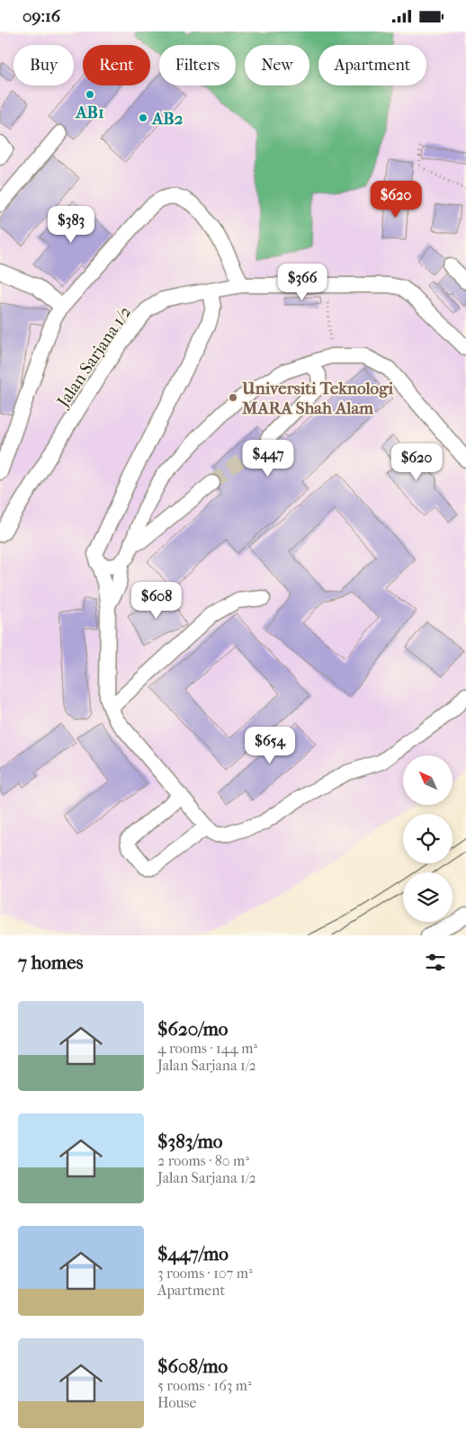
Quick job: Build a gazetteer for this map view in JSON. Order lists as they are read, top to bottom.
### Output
{
  "streets": {
    "street": ["Jalan Sarjana 1/2"]
  },
  "places": ["AB1", "AB2", "Universiti Teknologi MARA Shah Alam"],
  "north": "top left",
  "page": {
    "status": "09:16",
    "chip": [
      "Buy",
      "Rent",
      "Filters",
      "New",
      "Apartment"
    ],
    "price": [
      "$620",
      "$383",
      "$366",
      "$447",
      "$620",
      "$608",
      "$654"
    ],
    "heading": "7 homes",
    "list": [
      {
        "name": "$620/mo",
        "note": "4 rooms · 144 m² · Jalan Sarjana 1/2"
      },
      {
        "name": "$383/mo",
        "note": "2 rooms · 80 m² · Jalan Sarjana 1/2"
      },
      {
        "name": "$447/mo",
        "note": "3 rooms · 107 m² · Apartment"
      },
      {
        "name": "$608/mo",
        "note": "5 rooms · 163 m² · House"
      }
    ]
  }
}
